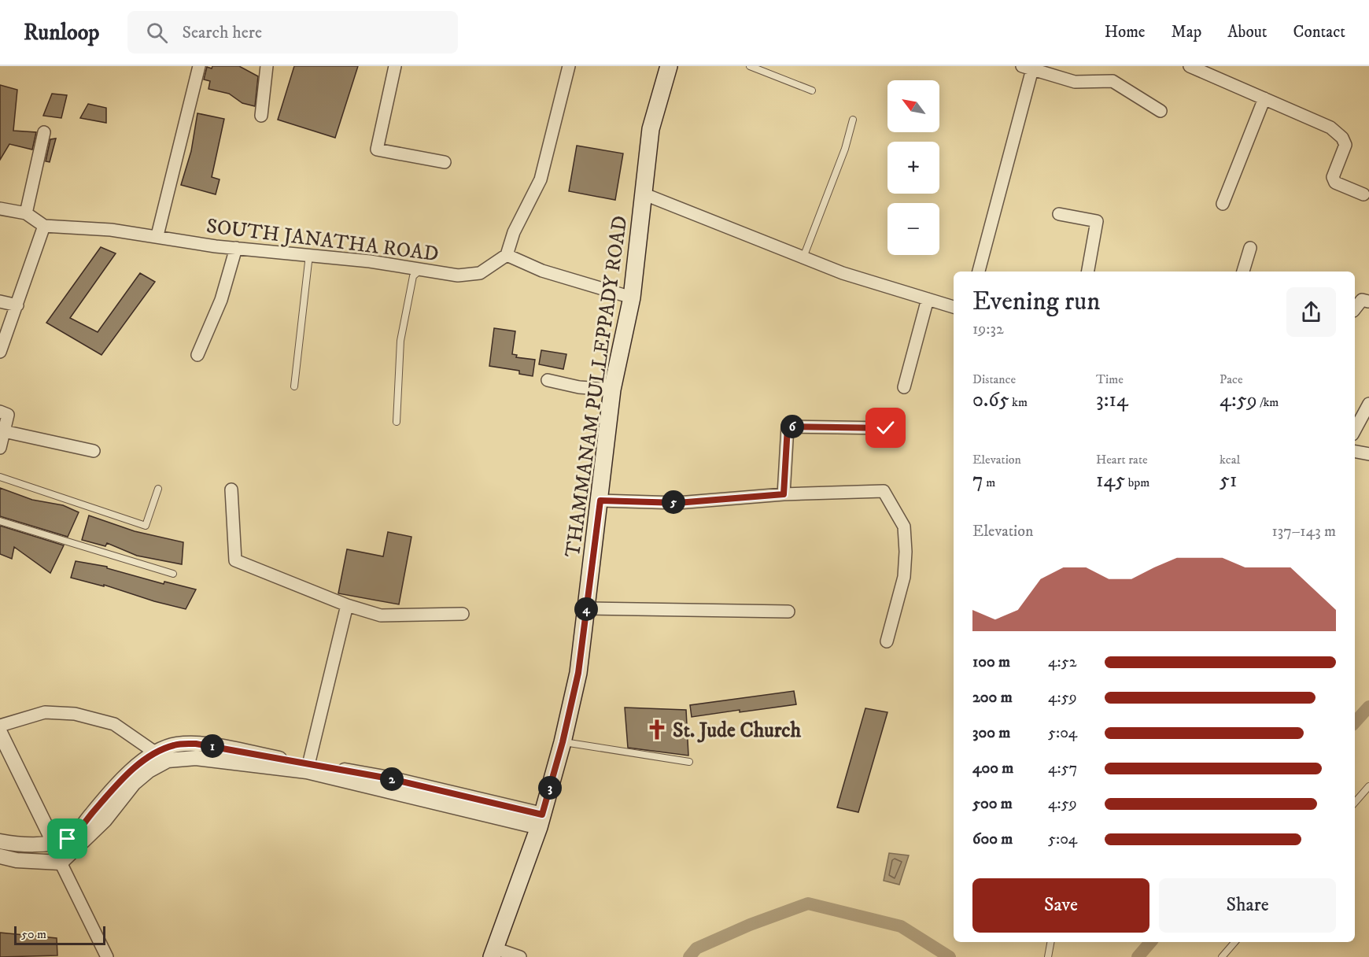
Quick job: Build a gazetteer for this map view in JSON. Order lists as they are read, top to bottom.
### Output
{
  "streets": {
    "main road": ["THAMMANAM PULLEPPADY ROAD"],
    "street": ["SOUTH JANATHA ROAD"]
  },
  "places": {
    "church": ["St. Jude Church"]
  },
  "scale_bar": "50 m",
  "north": "top left",
  "page": {
    "header": "Runloop",
    "search": "Search here",
    "nav": [
      "Home",
      "Map",
      "About",
      "Contact"
    ],
    "map_buttons": ["+", "−"],
    "heading": ["Evening run", "19:32"],
    "stats": [
      ["Distance", "0.65 km"],
      ["Time", "3:14"],
      ["Pace", "4:59 /km"],
      ["Elevation", "7 m"],
      ["Heart rate", "145 bpm"],
      ["kcal", "51"]
    ],
    "pins": [
      "6",
      "5",
      "4",
      "1",
      "2",
      "3"
    ],
    "chart": ["Elevation", "137–143 m"],
    "list": [
      {
        "name": "100 m",
        "note": "4:52"
      },
      {
        "name": "200 m",
        "note": "4:59"
      },
      {
        "name": "300 m",
        "note": "5:04"
      },
      {
        "name": "400 m",
        "note": "4:57"
      },
      {
        "name": "500 m",
        "note": "4:59"
      },
      {
        "name": "600 m",
        "note": "5:04"
      }
    ],
    "buttons": ["Save", "Share"],
    "scale": "50 m"
  }
}
